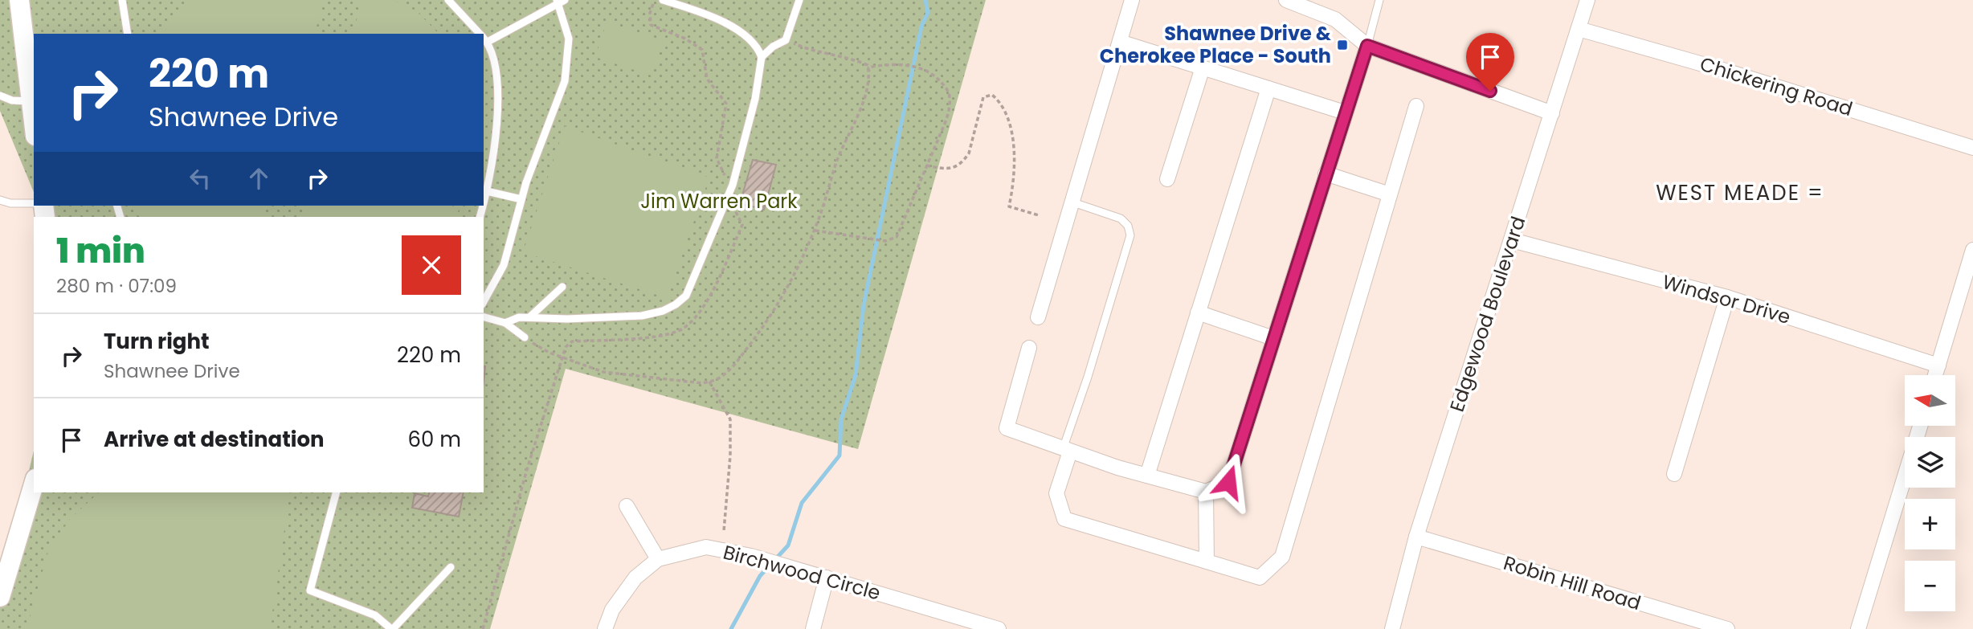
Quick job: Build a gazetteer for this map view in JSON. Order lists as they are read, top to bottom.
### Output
{
  "streets": {
    "street": [
      "Chickering Road",
      "Windsor Drive",
      "Edgewood Boulevard",
      "Birchwood Circle",
      "Robin Hill Road"
    ]
  },
  "crossings": [
    ["Chickering Road", "Edgewood Boulevard"],
    ["Windsor Drive", "Edgewood Boulevard"],
    ["Edgewood Boulevard", "Robin Hill Road"]
  ],
  "districts": ["WEST MEADE ="],
  "parks": ["Jim Warren Park"],
  "places": {
    "transit": ["Shawnee Drive & Cherokee Place - South"]
  },
  "north": "left",
  "page": {
    "turn": ["220 m", "Shawnee Drive"],
    "heading": ["1 min", "280 m · 07:09"],
    "list": [
      {
        "name": "Turn right",
        "note": "Shawnee Drive",
        "value": "220 m"
      },
      {
        "name": "Arrive at destination",
        "value": "60 m"
      }
    ],
    "map_buttons": ["+", "−"]
  }
}
